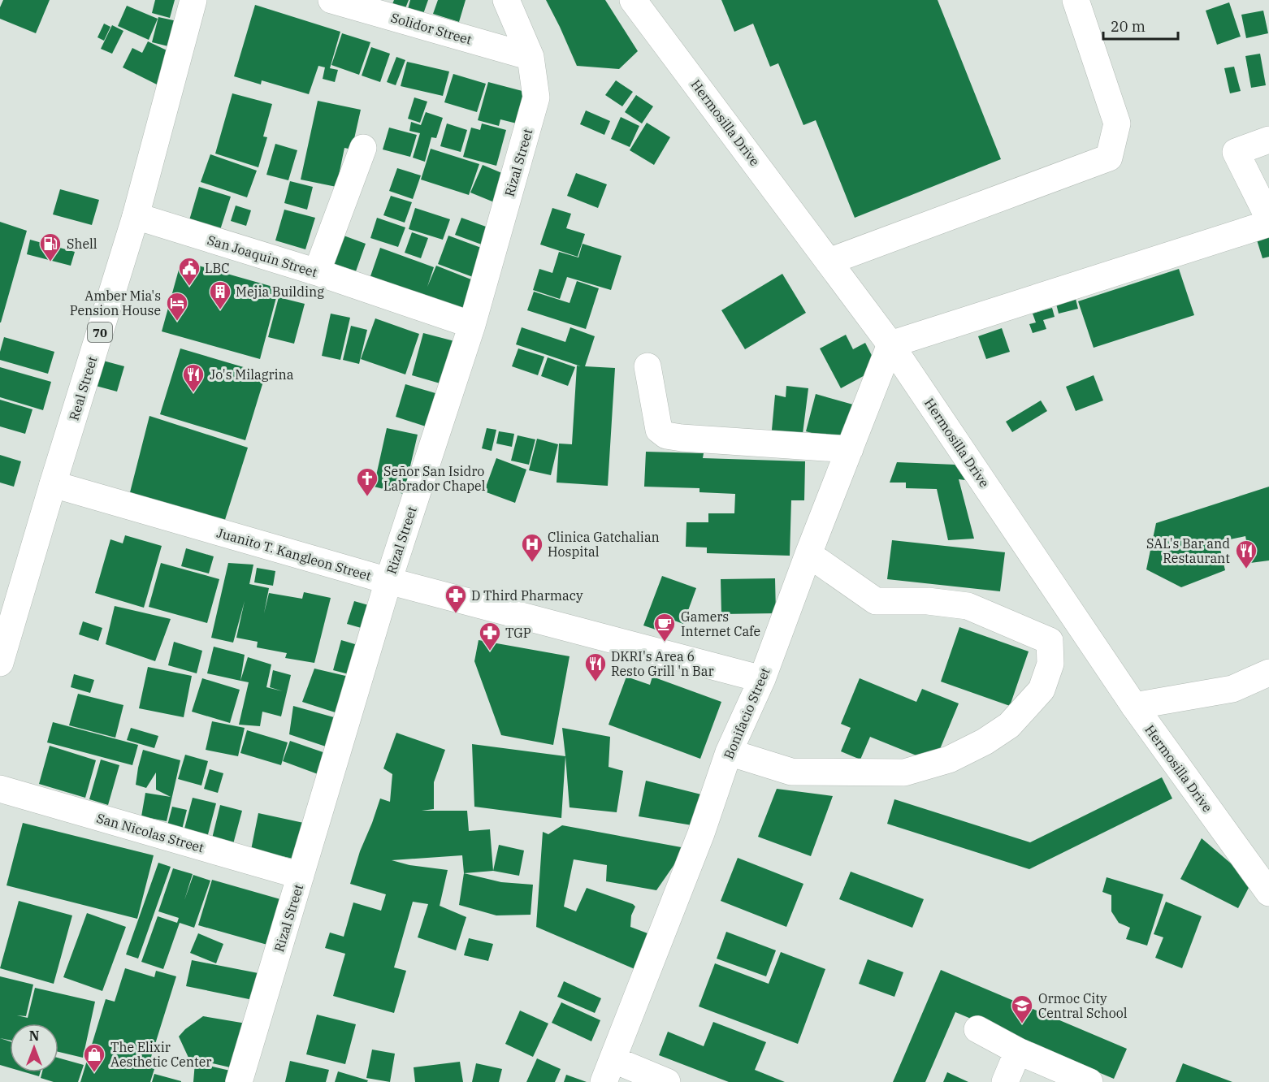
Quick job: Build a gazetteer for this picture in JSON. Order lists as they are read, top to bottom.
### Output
{
  "streets": {
    "main road": [
      "Solidor Street",
      "Hermosilla Drive",
      "Rizal Street",
      "San Joaquin Street",
      "70",
      "Real Street",
      "Juanito T. Kangleon Street",
      "Bonifacio Street",
      "San Nicolas Street"
    ]
  },
  "crossings": [
    ["Solidor Street", "Rizal Street"],
    ["Hermosilla Drive", "Bonifacio Street"],
    ["Rizal Street", "San Joaquin Street"],
    ["Rizal Street", "Juanito T. Kangleon Street"],
    ["Rizal Street", "San Nicolas Street"],
    ["San Joaquin Street", "Real Street"],
    ["Real Street", "Juanito T. Kangleon Street"],
    ["Juanito T. Kangleon Street", "Bonifacio Street"]
  ],
  "places": {
    "fuel station": ["Shell"],
    "public building": ["LBC"],
    "building": ["Mejia Building"],
    "hotel": ["Amber Mia's Pension House"],
    "restaurant": ["Jo's Milagrina", "SAL's Bar and Restaurant", "DKRI's Area 6 Resto Grill 'n Bar"],
    "church": ["Señor San Isidro Labrador Chapel"],
    "hospital": ["Clinica Gatchalian Hospital"],
    "pharmacy": ["D Third Pharmacy", "TGP"],
    "cafe": ["Gamers Internet Cafe"],
    "school or university": ["Ormoc City Central School"],
    "shop": ["The Elixir Aesthetic Center"]
  },
  "scale_bar": "20 m",
  "north": "top"
}
